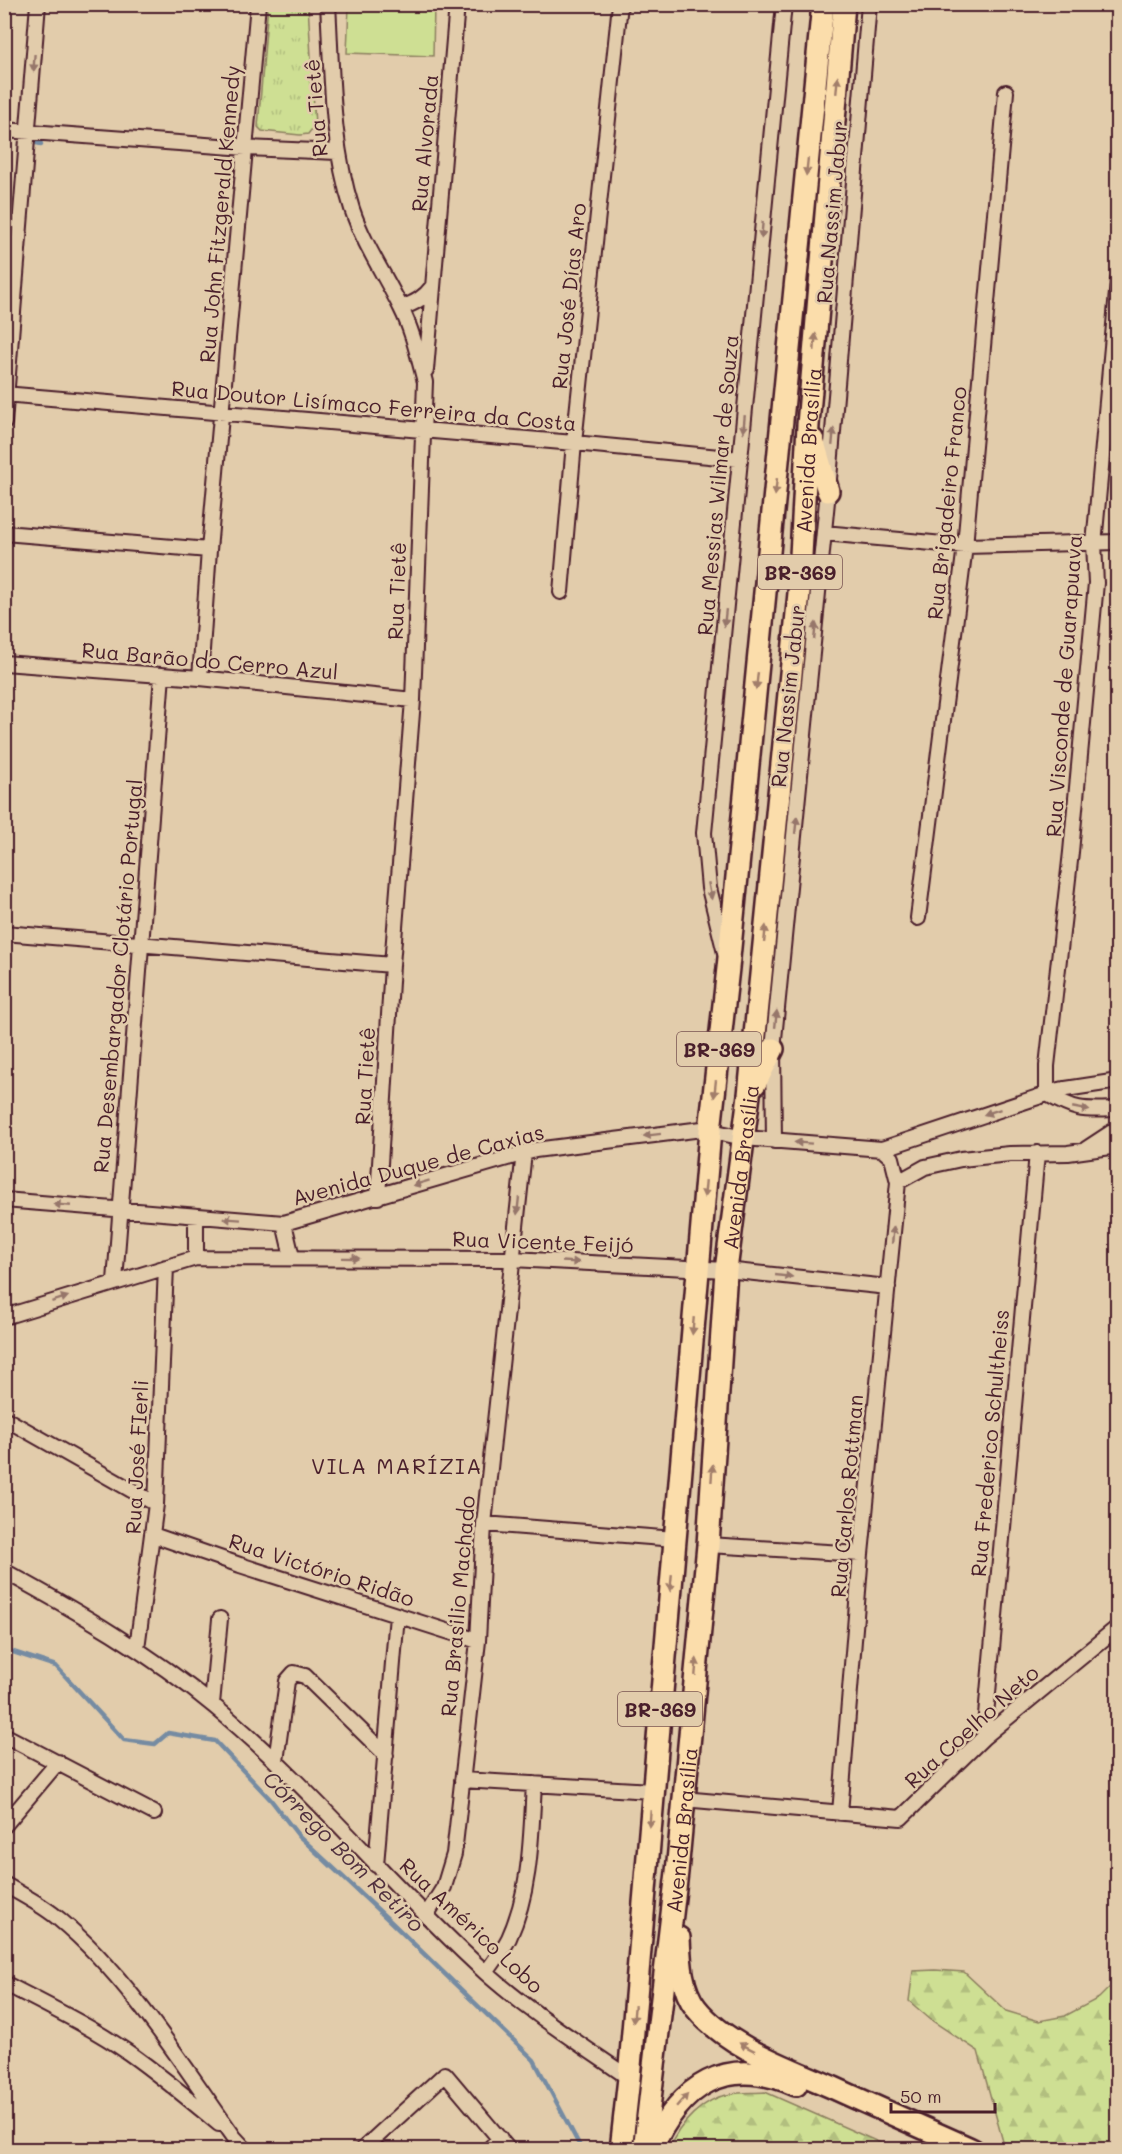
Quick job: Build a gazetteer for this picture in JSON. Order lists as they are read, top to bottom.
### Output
{
  "streets": {
    "highway": ["Avenida Brasília", "BR-369"],
    "street": [
      "Rua Tietê",
      "Rua Alvorada",
      "Rua Nassim Jabur",
      "Rua John Fitzgerald Kennedy",
      "Rua José Días Aro",
      "Rua Doutor Lisímaco Ferreira da Costa",
      "Rua Messias Wilmar de Souza",
      "Rua Brigadeiro Franco",
      "Rua Barão do Cerro Azul",
      "Rua Visconde de Guarapuava",
      "Rua Desembargador Clotário Portugal",
      "Avenida Duque de Caxias",
      "Rua Vicente Feijó",
      "Rua Frederico Schultheiss",
      "Rua José FIerli",
      "Rua Carlos Rottman",
      "Rua Victório Ridão",
      "Rua Brasilio Machado",
      "Rua Coelho Neto",
      "Rua Américo Lobo"
    ]
  },
  "crossings": [
    ["Rua Tietê", "Rua Alvorada"],
    ["Rua Tietê", "Rua Doutor Lisímaco Ferreira da Costa"],
    ["Rua Tietê", "Rua Barão do Cerro Azul"],
    ["Rua Tietê", "Avenida Duque de Caxias"],
    ["Rua Nassim Jabur", "Avenida Duque de Caxias"],
    ["Rua John Fitzgerald Kennedy", "Rua Doutor Lisímaco Ferreira da Costa"],
    ["Rua John Fitzgerald Kennedy", "Rua Barão do Cerro Azul"],
    ["Rua José Días Aro", "Rua Doutor Lisímaco Ferreira da Costa"],
    ["Rua Doutor Lisímaco Ferreira da Costa", "Rua Messias Wilmar de Souza"],
    ["Avenida Brasília", "Rua Messias Wilmar de Souza"],
    ["Avenida Brasília", "Avenida Duque de Caxias"],
    ["Avenida Brasília", "Rua Vicente Feijó"],
    ["Avenida Brasília", "Rua Américo Lobo"],
    ["Rua Barão do Cerro Azul", "Rua Desembargador Clotário Portugal"],
    ["Rua Visconde de Guarapuava", "Avenida Duque de Caxias"],
    ["Rua Desembargador Clotário Portugal", "Avenida Duque de Caxias"],
    ["Rua Desembargador Clotário Portugal", "Rua Vicente Feijó"],
    ["Avenida Duque de Caxias", "Rua Carlos Rottman"],
    ["Avenida Duque de Caxias", "Rua Brasilio Machado"],
    ["Rua Vicente Feijó", "Rua José FIerli"],
    ["Rua Vicente Feijó", "Rua Carlos Rottman"],
    ["Rua Vicente Feijó", "Rua Brasilio Machado"],
    ["Rua Frederico Schultheiss", "Rua Coelho Neto"],
    ["Rua José FIerli", "Rua Victório Ridão"],
    ["Rua José FIerli", "Rua Américo Lobo"],
    ["Rua Carlos Rottman", "Rua Coelho Neto"],
    ["Rua Victório Ridão", "Rua Brasilio Machado"],
    ["Rua Brasilio Machado", "Rua Américo Lobo"]
  ],
  "one_way": [
    "Rua Nassim Jabur",
    "Rua Messias Wilmar de Souza",
    "Avenida Duque de Caxias",
    "Rua Vicente Feijó"
  ],
  "districts": ["VILA MARÍZIA"],
  "water": ["Córrego Bom Retiro"],
  "scale_bar": "50 m"
}
